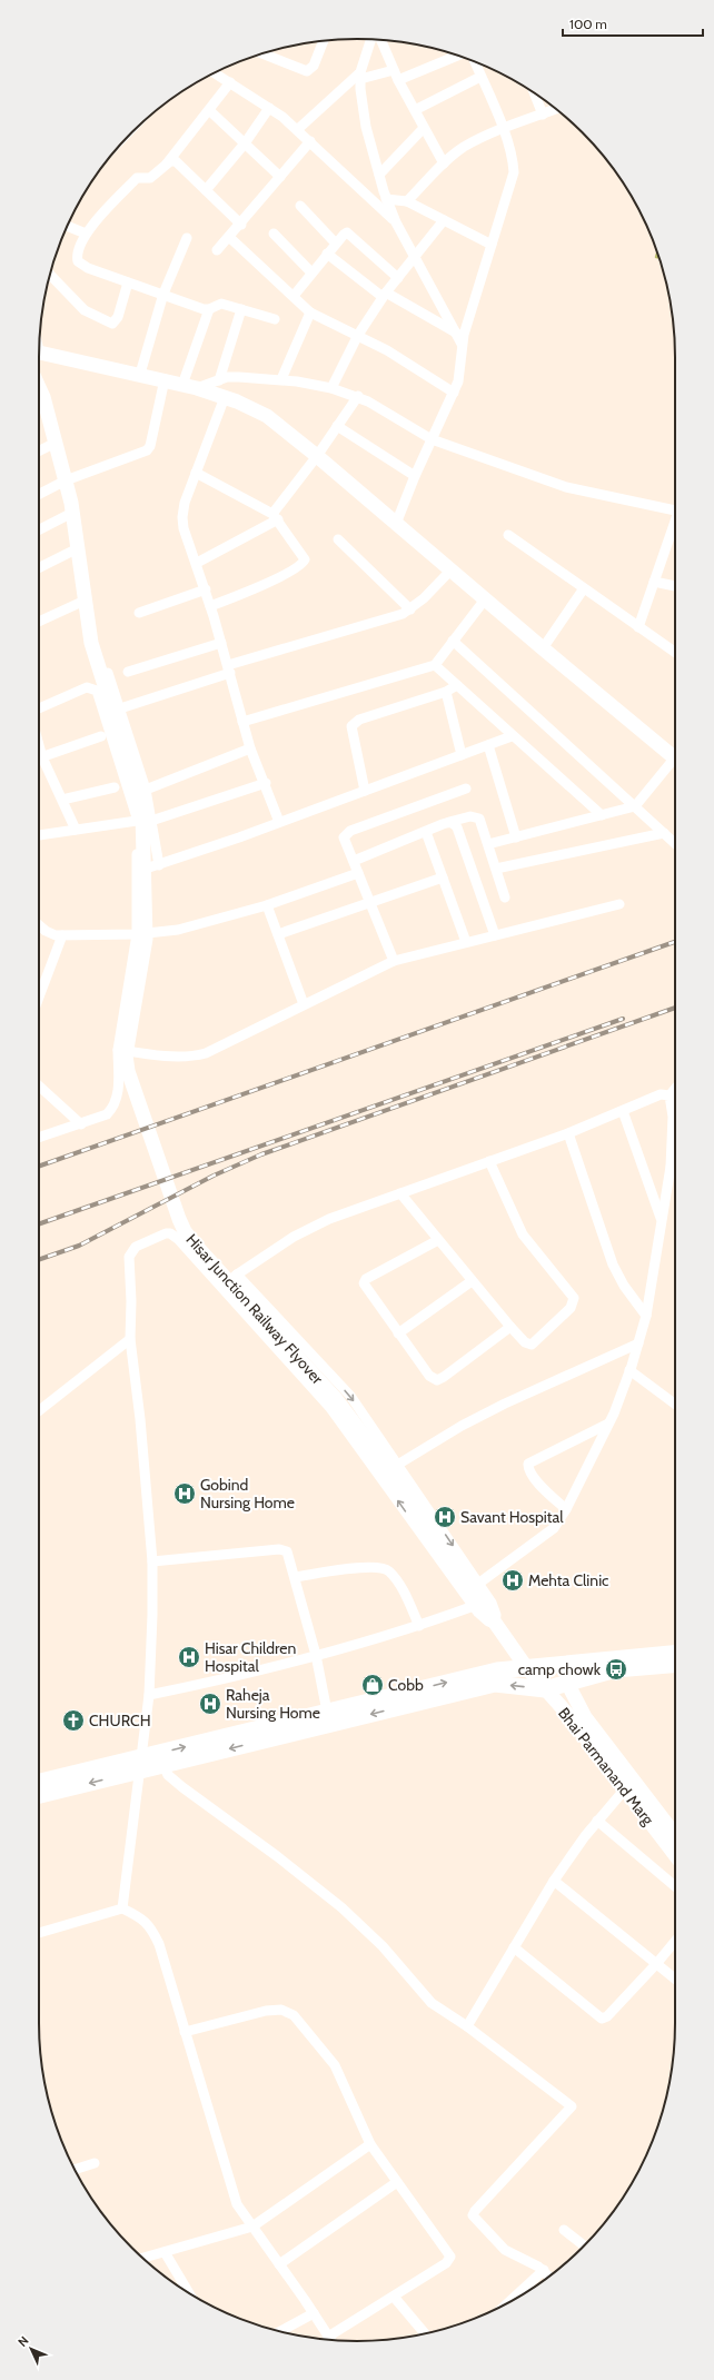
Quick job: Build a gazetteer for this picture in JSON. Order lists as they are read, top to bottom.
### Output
{
  "streets": {
    "main road": ["Hisar Junction Railway Flyover", "Bhai Parmanand Marg"]
  },
  "crossings": [
    ["Hisar Junction Railway Flyover", "Bhai Parmanand Marg"]
  ],
  "places": {
    "hospital": [
      "Gobind Nursing Home",
      "Savant Hospital",
      "Mehta Clinic",
      "Hisar Children Hospital",
      "Raheja Nursing Home"
    ],
    "bus stop": ["camp chowk"],
    "shop": ["Cobb"],
    "church": ["CHURCH"]
  },
  "scale_bar": "100 m",
  "north": "top left"
}
